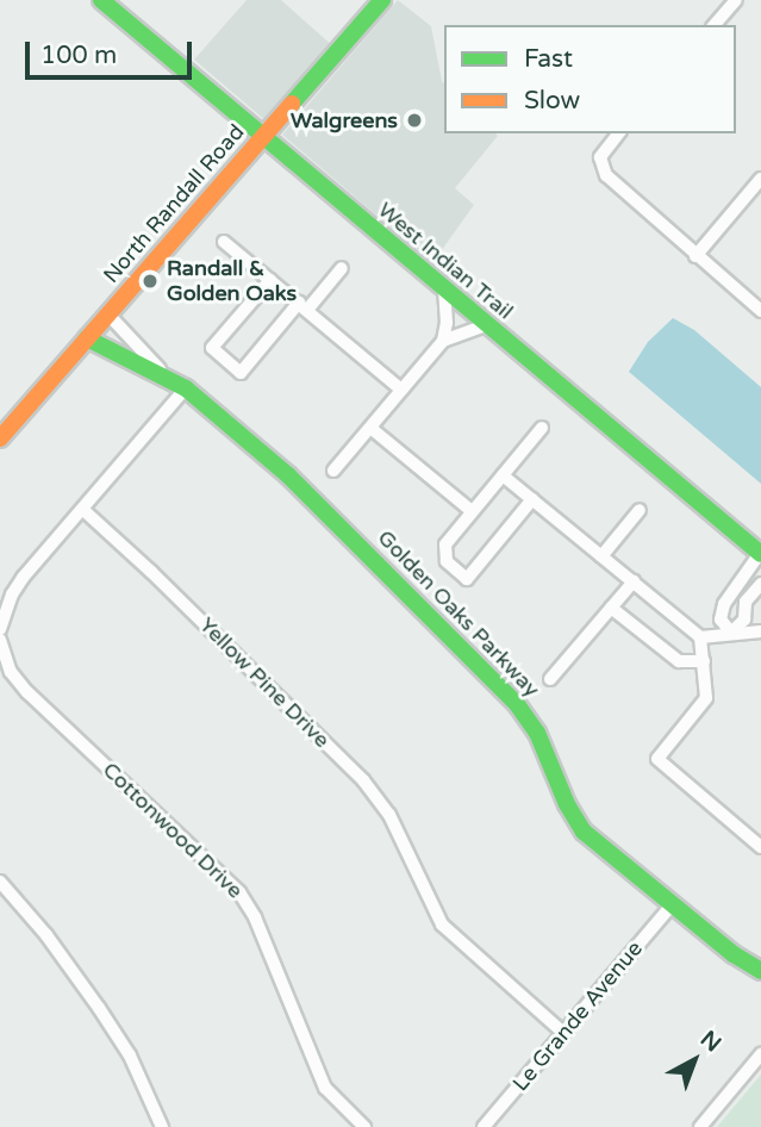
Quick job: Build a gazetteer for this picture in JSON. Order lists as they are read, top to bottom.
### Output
{
  "streets": {
    "main road": ["North Randall Road", "West Indian Trail", "Golden Oaks Parkway"],
    "street": ["Yellow Pine Drive", "Cottonwood Drive", "Le Grande Avenue"]
  },
  "crossings": [
    ["North Randall Road", "West Indian Trail"],
    ["North Randall Road", "Golden Oaks Parkway"],
    ["Golden Oaks Parkway", "Le Grande Avenue"],
    ["Yellow Pine Drive", "Le Grande Avenue"]
  ],
  "places": ["Walgreens", "Randall & Golden Oaks"],
  "legend": ["Fast", "Slow"],
  "scale_bar": "100 m",
  "north": "top right"
}
